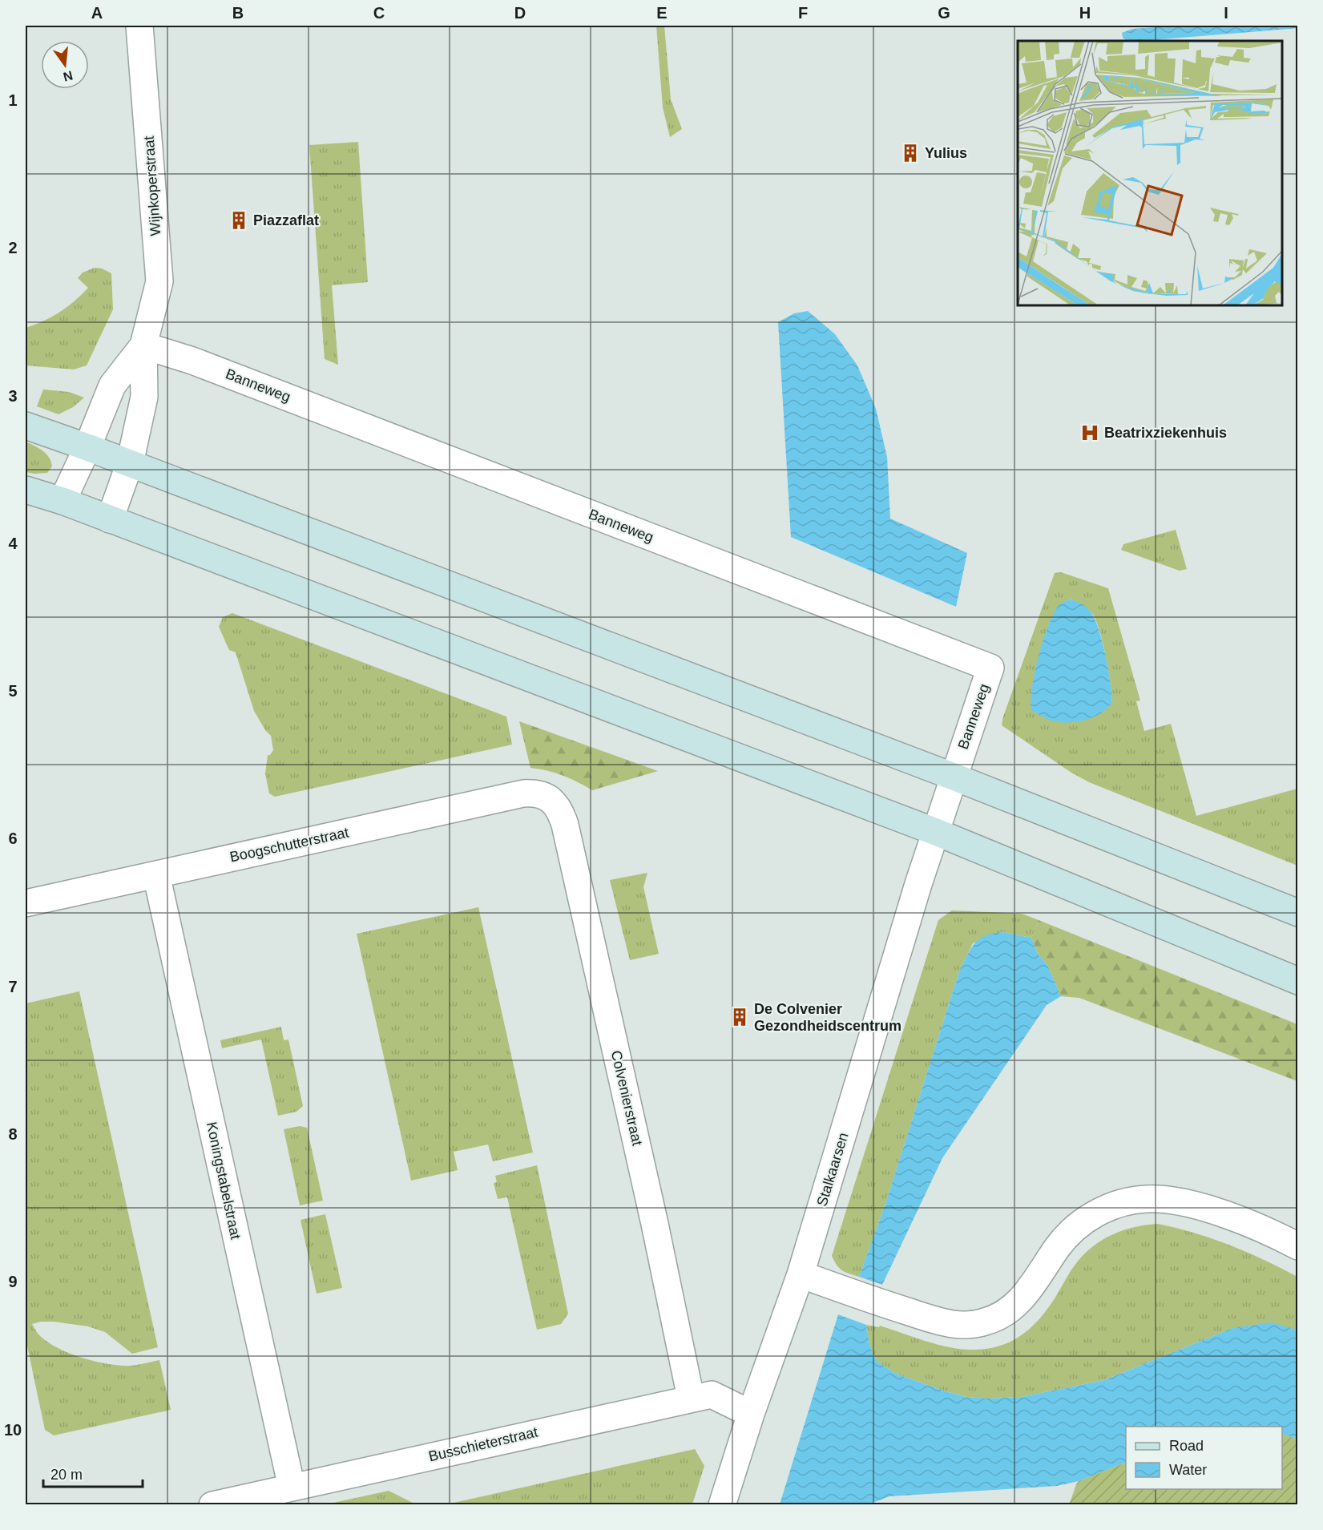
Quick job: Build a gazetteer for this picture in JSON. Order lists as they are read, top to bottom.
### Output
{
  "streets": {
    "street": [
      "Wijnkoperstraat",
      "Banneweg",
      "Boogschutterstraat",
      "Colvenierstraat",
      "Stalkaarsen",
      "Koningstabelstraat",
      "Busschieterstraat"
    ]
  },
  "crossings": [
    ["Wijnkoperstraat", "Banneweg"],
    ["Banneweg", "Stalkaarsen"],
    ["Boogschutterstraat", "Colvenierstraat"],
    ["Boogschutterstraat", "Koningstabelstraat"],
    ["Colvenierstraat", "Busschieterstraat"],
    ["Stalkaarsen", "Busschieterstraat"],
    ["Koningstabelstraat", "Busschieterstraat"]
  ],
  "places": {
    "building": ["Yulius", "Piazzaflat", "De Colvenier Gezondheidscentrum"],
    "hospital": ["Beatrixziekenhuis"]
  },
  "legend": ["Road", "Water"],
  "scale_bar": "20 m",
  "north": "bottom",
  "grid": {
    "columns": [
      "A",
      "B",
      "C",
      "D",
      "E",
      "F",
      "G",
      "H",
      "I"
    ],
    "rows": [
      "1",
      "2",
      "3",
      "4",
      "5",
      "6",
      "7",
      "8",
      "9",
      "10"
    ]
  }
}
